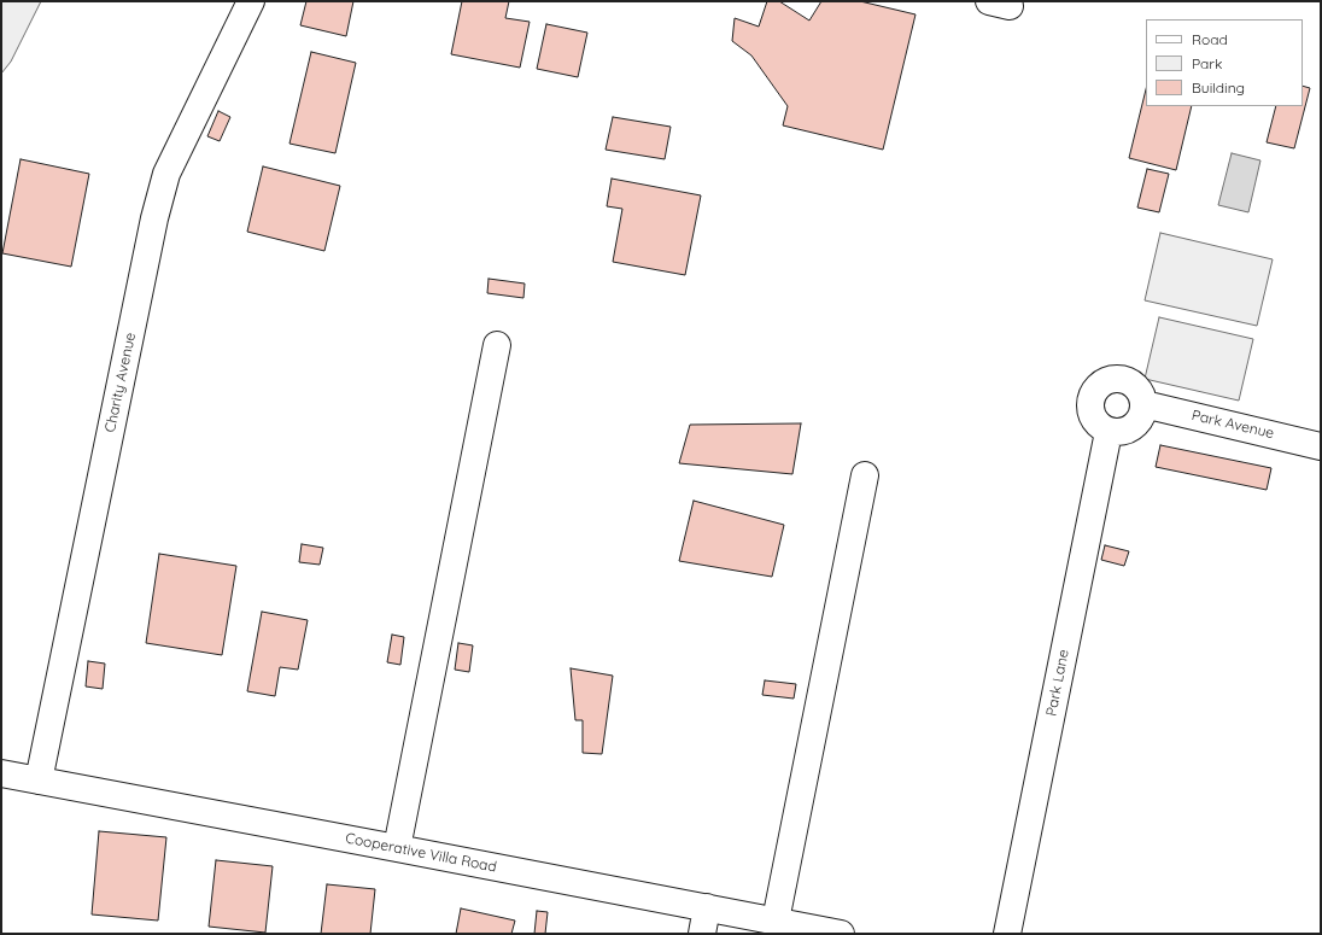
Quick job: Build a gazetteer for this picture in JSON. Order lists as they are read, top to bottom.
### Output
{
  "streets": {
    "street": [
      "Charity Avenue",
      "Park Avenue",
      "Park Lane",
      "Cooperative Villa Road"
    ]
  },
  "crossings": [
    ["Charity Avenue", "Cooperative Villa Road"],
    ["Park Avenue", "Park Lane"]
  ],
  "legend": ["Road", "Park", "Building"]
}
